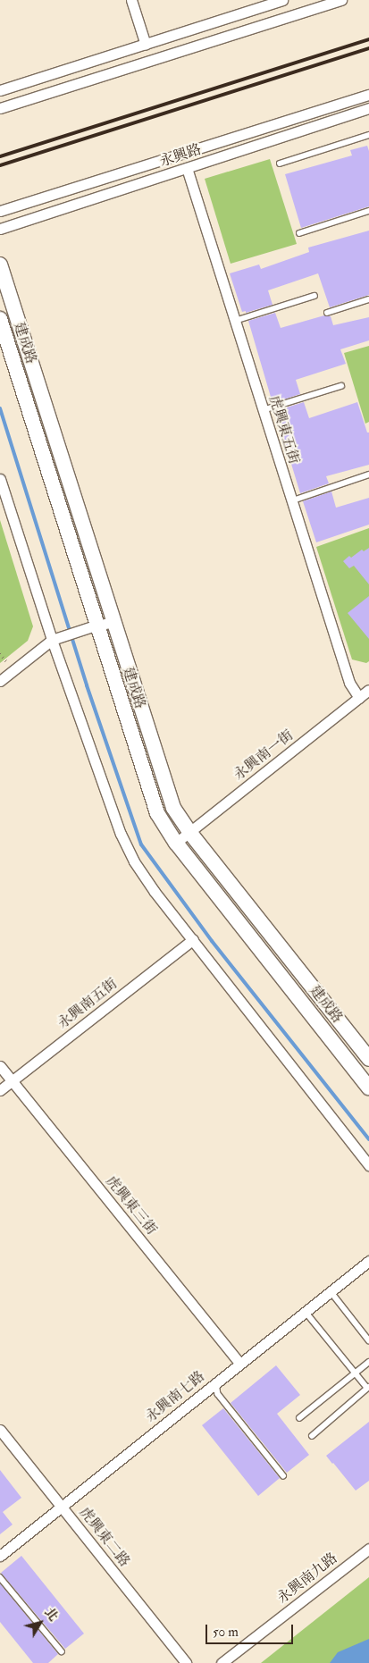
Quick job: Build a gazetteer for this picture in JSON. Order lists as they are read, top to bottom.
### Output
{
  "streets": {
    "street": [
      "永興路",
      "建成路",
      "虎興東五街",
      "永興南一街",
      "永興南五街",
      "虎興東三街",
      "永興南七路",
      "虎興東二路",
      "永興南九路"
    ]
  },
  "crossings": [
    ["永興路", "虎興東五街"],
    ["建成路", "永興南一街"],
    ["虎興東五街", "永興南一街"],
    ["永興南五街", "虎興東三街"],
    ["虎興東三街", "永興南七路"],
    ["永興南七路", "虎興東二路"]
  ],
  "scale_bar": "50 m",
  "north": "top right"
}
